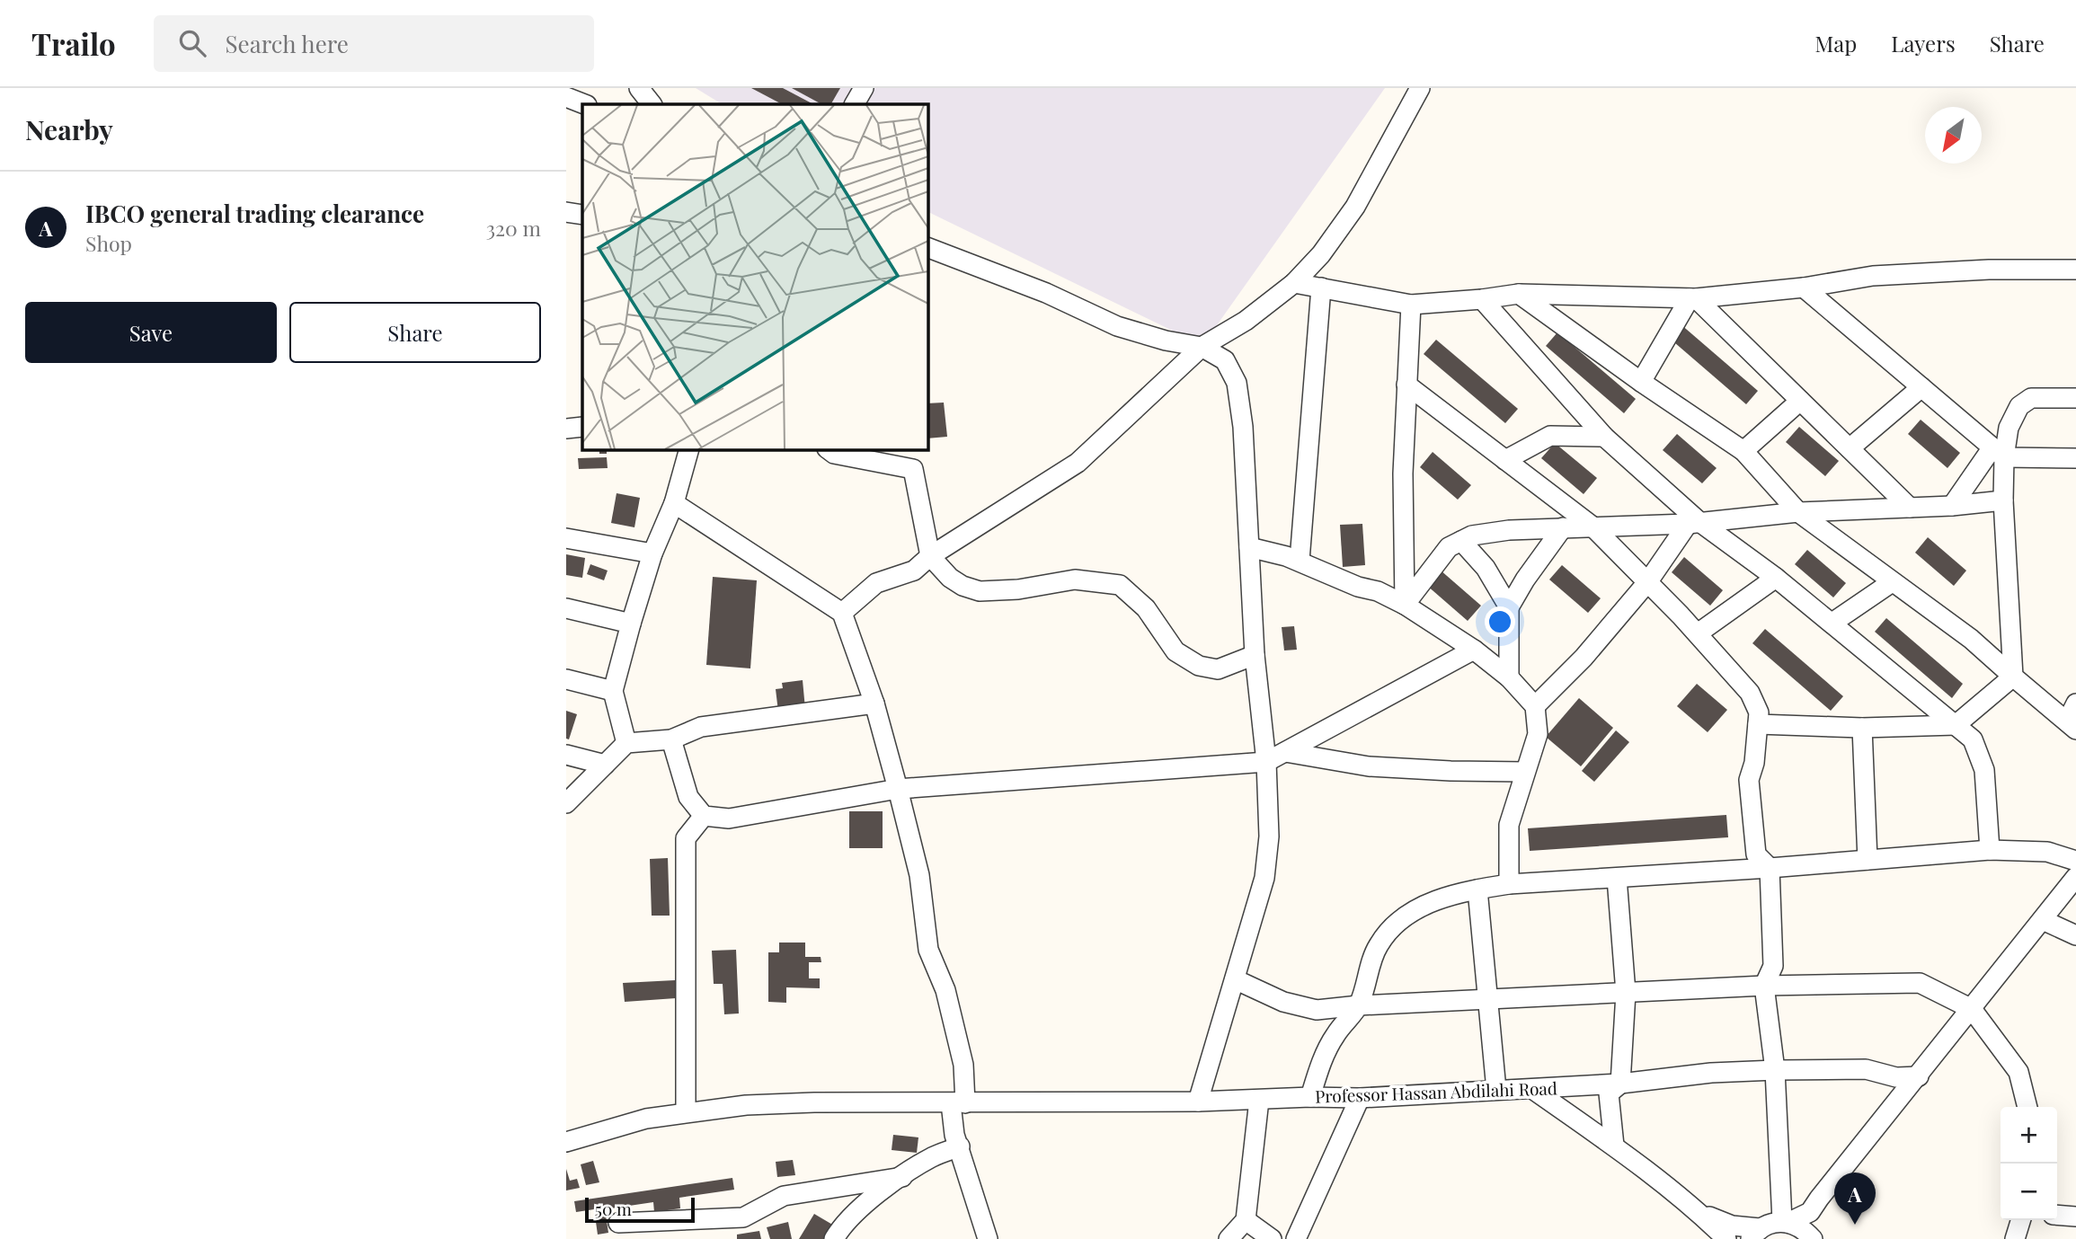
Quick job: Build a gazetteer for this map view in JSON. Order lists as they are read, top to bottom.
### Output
{
  "streets": {
    "street": ["Professor Hassan Abdilahi Road"]
  },
  "scale_bar": "50 m",
  "north": "bottom left",
  "page": {
    "header": "Trailo",
    "search": "Search here",
    "nav": ["Map", "Layers", "Share"],
    "heading": "Nearby",
    "list": [
      {
        "mark": "A",
        "name": "IBCO general trading clearance",
        "note": "Shop",
        "value": "320 m"
      }
    ],
    "buttons": ["Save", "Share"],
    "map_buttons": ["+", "−"],
    "pins": "A",
    "scale": "50 m"
  }
}
